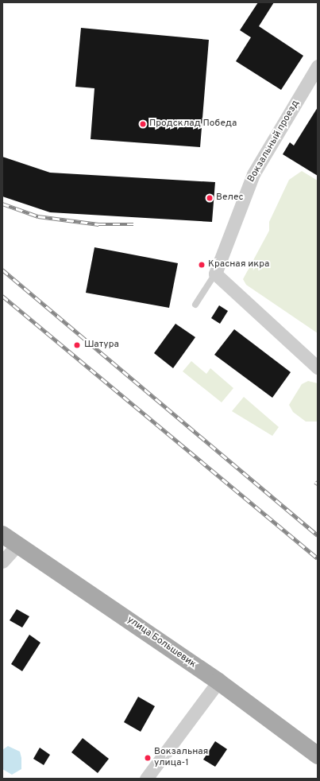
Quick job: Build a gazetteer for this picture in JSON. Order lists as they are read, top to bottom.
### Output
{
  "streets": {
    "main road": ["улица Большевик"],
    "street": ["Вокзальный проезд"]
  },
  "places": [
    "Продсклад Победа",
    "Велес",
    "Красная икра",
    "Шатура",
    "Вокзальная улица-1"
  ]
}
